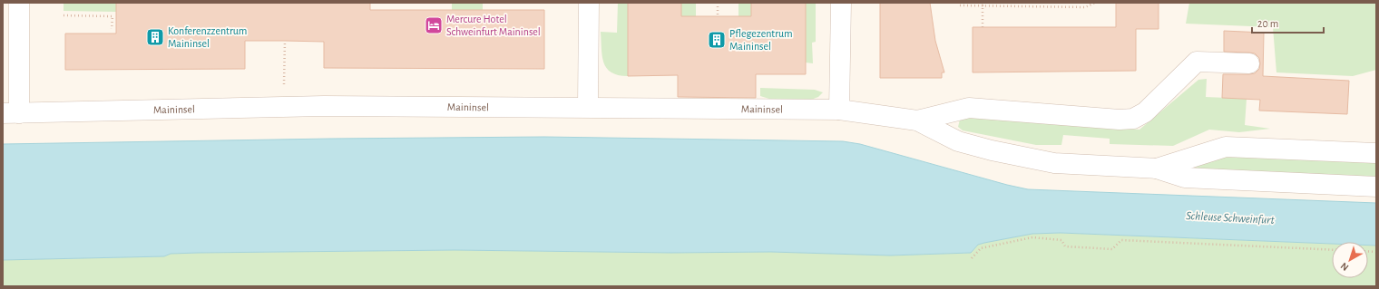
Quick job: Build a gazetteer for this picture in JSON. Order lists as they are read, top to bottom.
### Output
{
  "streets": {
    "street": ["Maininsel"]
  },
  "water": ["Schleuse Schweinfurt"],
  "places": {
    "hotel": ["Mercure Hotel Schweinfurt Maininsel"],
    "building": ["Konferenzzentrum Maininsel", "Pflegezentrum Maininsel"]
  },
  "scale_bar": "20 m",
  "north": "bottom left"
}
